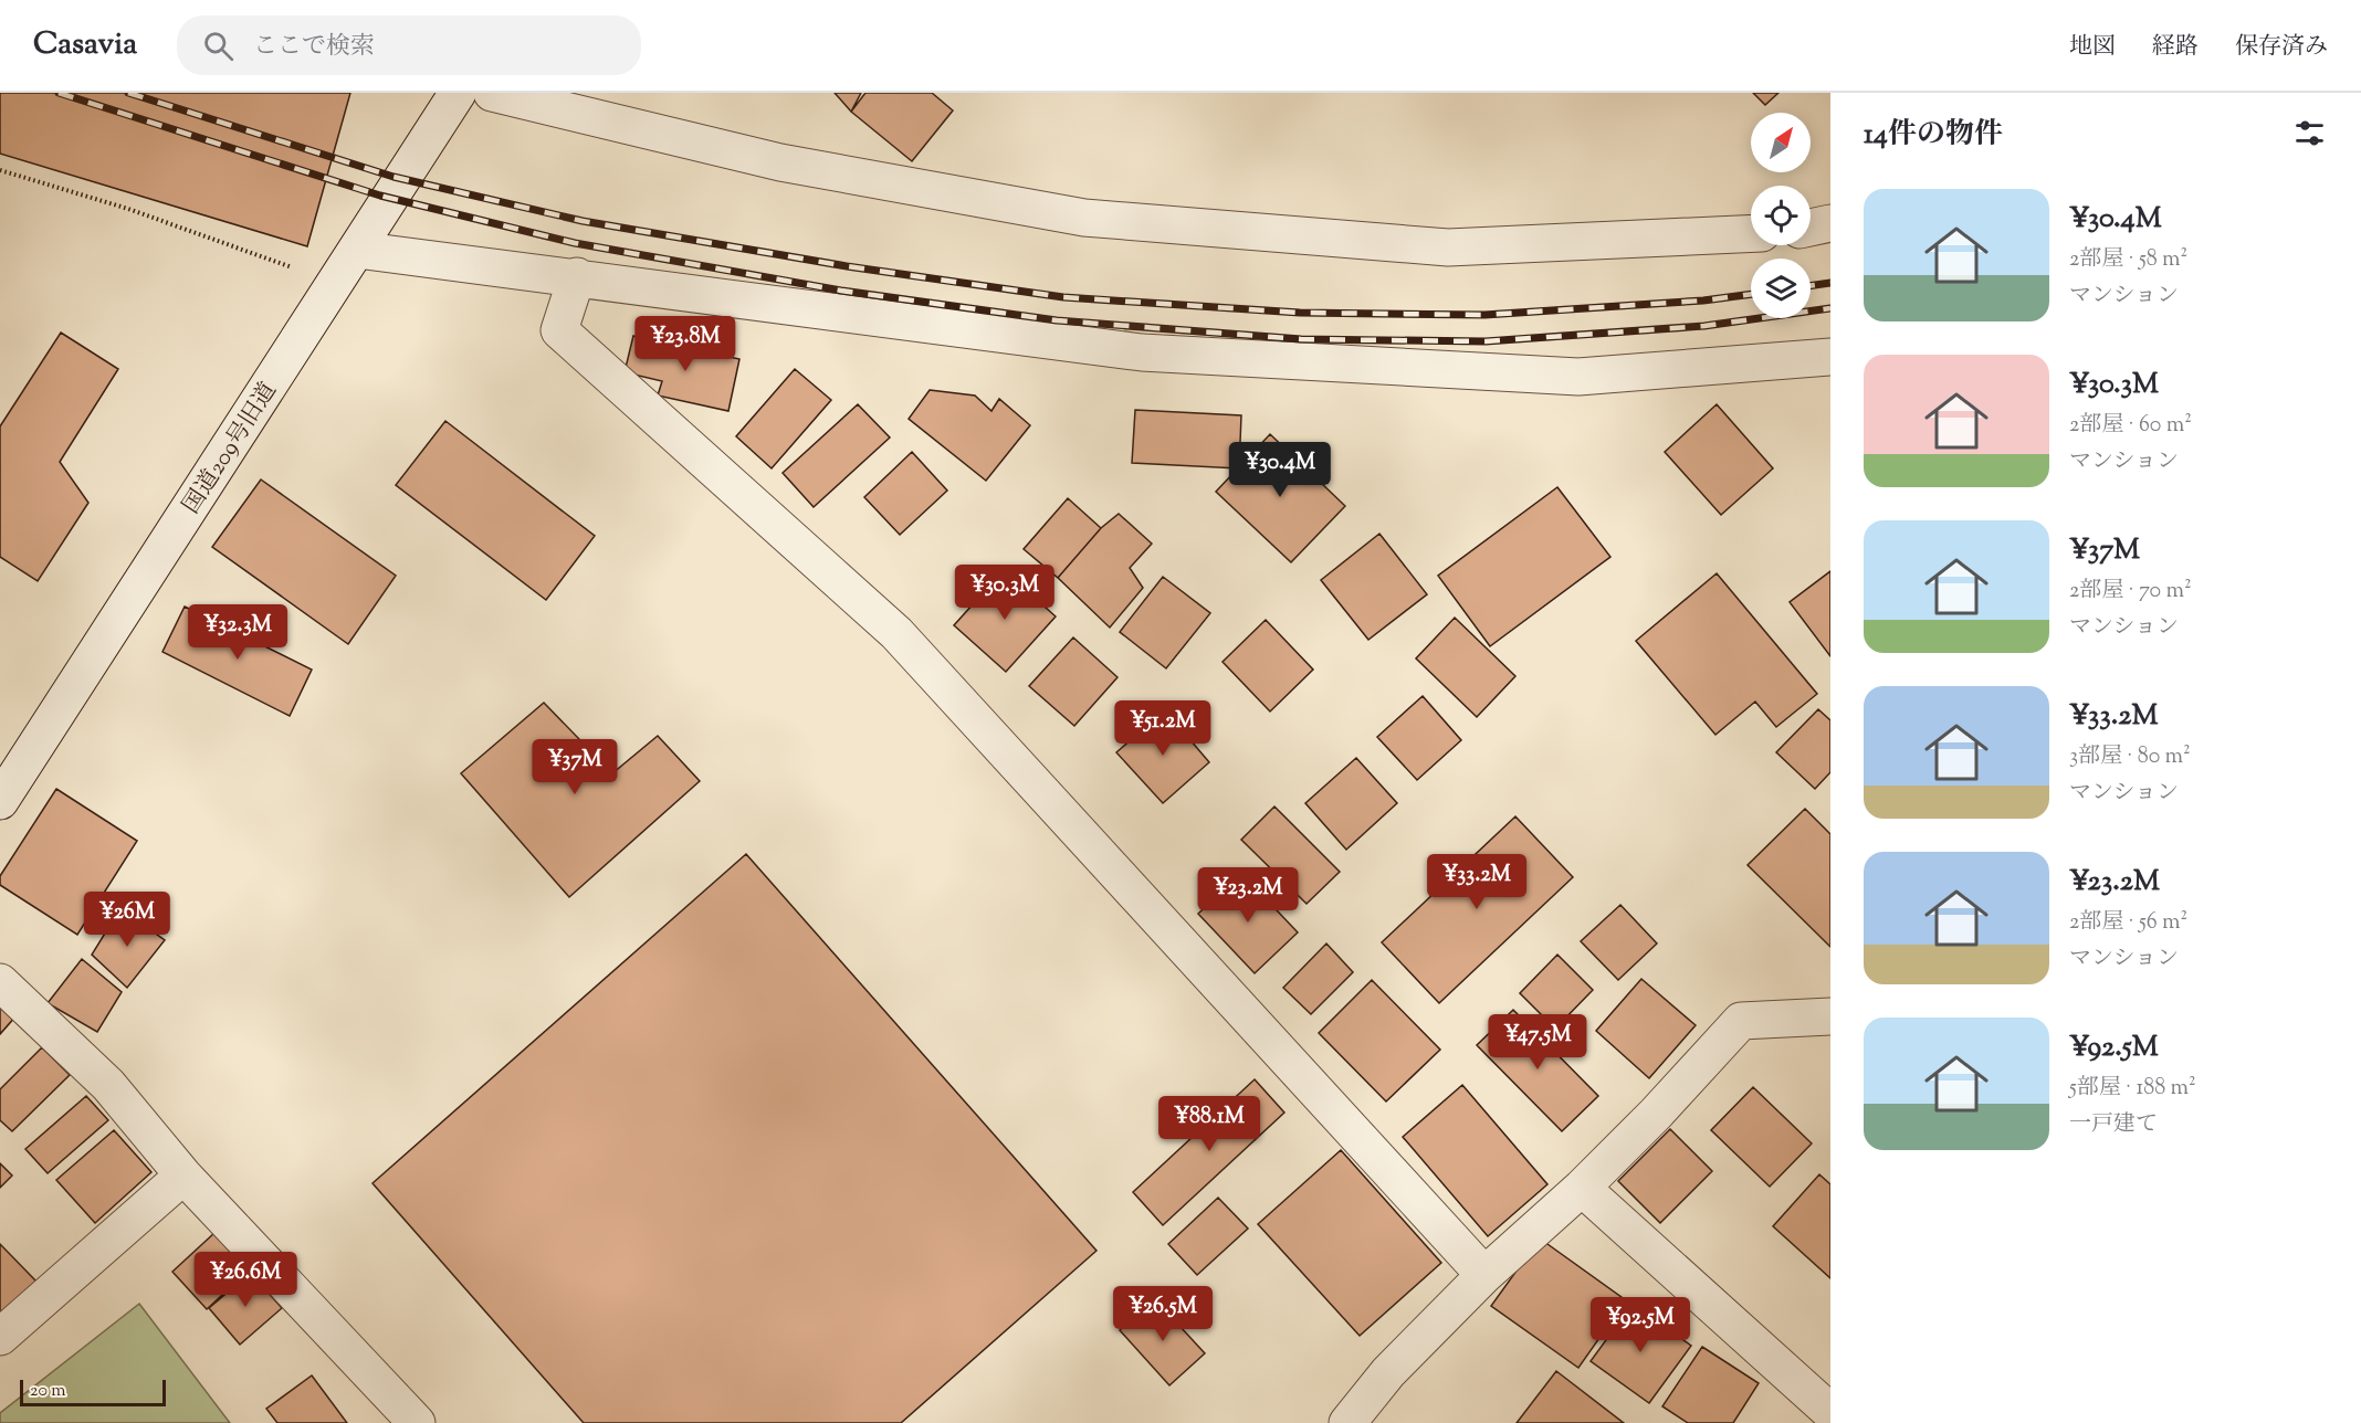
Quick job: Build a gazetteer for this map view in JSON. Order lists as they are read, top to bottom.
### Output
{
  "streets": {
    "street": ["国道209号旧道"]
  },
  "scale_bar": "20 m",
  "north": "top right",
  "page": {
    "header": "Casavia",
    "search": "ここで検索",
    "nav": ["地図", "経路", "保存済み"],
    "heading": "14件の物件",
    "list": [
      {
        "name": "¥30.4M",
        "note": "2部屋 · 58 m² · マンション"
      },
      {
        "name": "¥30.3M",
        "note": "2部屋 · 60 m² · マンション"
      },
      {
        "name": "¥37M",
        "note": "2部屋 · 70 m² · マンション"
      },
      {
        "name": "¥33.2M",
        "note": "3部屋 · 80 m² · マンション"
      },
      {
        "name": "¥23.2M",
        "note": "2部屋 · 56 m² · マンション"
      },
      {
        "name": "¥92.5M",
        "note": "5部屋 · 188 m² · 一戸建て"
      }
    ],
    "price": [
      "¥23.8M",
      "¥30.4M",
      "¥30.3M",
      "¥32.3M",
      "¥51.2M",
      "¥37M",
      "¥33.2M",
      "¥23.2M",
      "¥26M",
      "¥47.5M",
      "¥88.1M",
      "¥26.6M",
      "¥26.5M",
      "¥92.5M"
    ],
    "scale": "20 m"
  }
}
